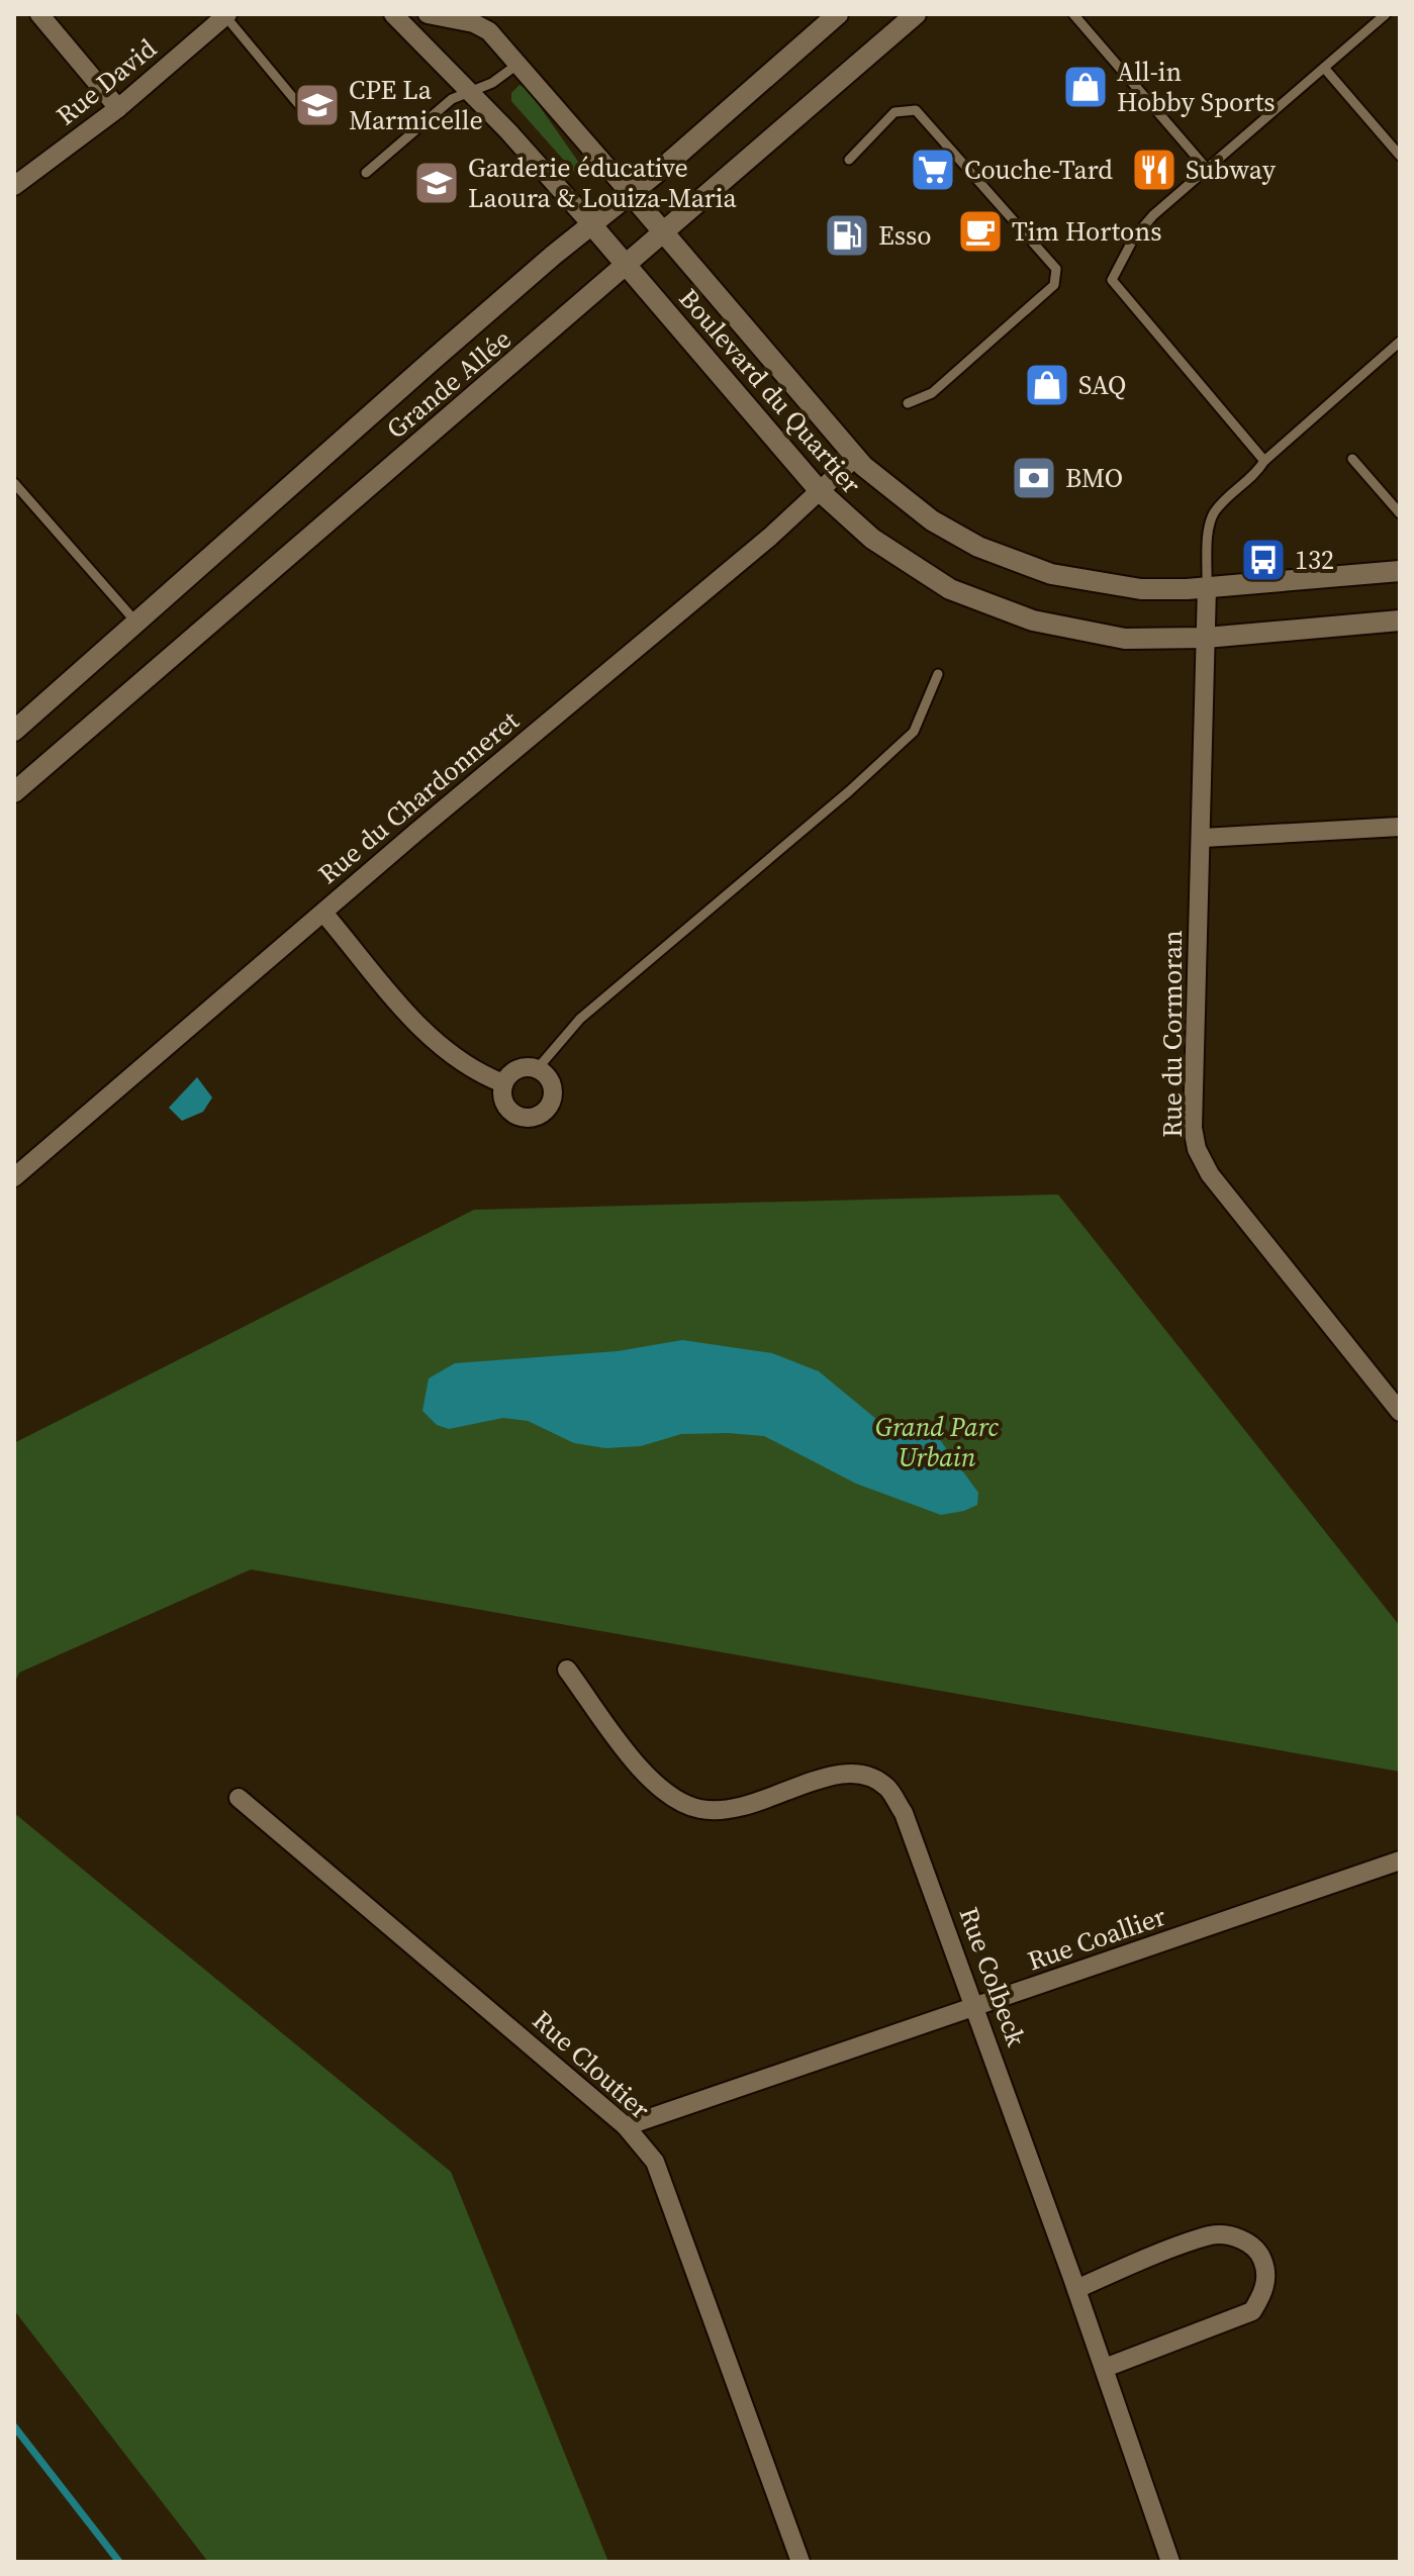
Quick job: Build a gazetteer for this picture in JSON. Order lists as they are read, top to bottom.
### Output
{
  "streets": {
    "main road": ["Grande Allée", "Boulevard du Quartier"],
    "street": [
      "Rue David",
      "Rue du Chardonneret",
      "Rue du Cormoran",
      "Rue Coallier",
      "Rue Colbeck",
      "Rue Cloutier"
    ]
  },
  "crossings": [
    ["Grande Allée", "Boulevard du Quartier"],
    ["Boulevard du Quartier", "Rue du Chardonneret"],
    ["Boulevard du Quartier", "Rue du Cormoran"],
    ["Rue Coallier", "Rue Colbeck"],
    ["Rue Coallier", "Rue Cloutier"]
  ],
  "parks": ["Grand Parc Urbain"],
  "places": {
    "shop": ["All-in Hobby Sports", "SAQ"],
    "school or university": ["CPE La Marmicelle", "Garderie éducative Laoura & Louiza-Maria"],
    "supermarket": ["Couche-Tard"],
    "restaurant": ["Subway"],
    "cafe": ["Tim Hortons"],
    "fuel station": ["Esso"],
    "bank": ["BMO"],
    "bus stop": ["132"]
  }
}
